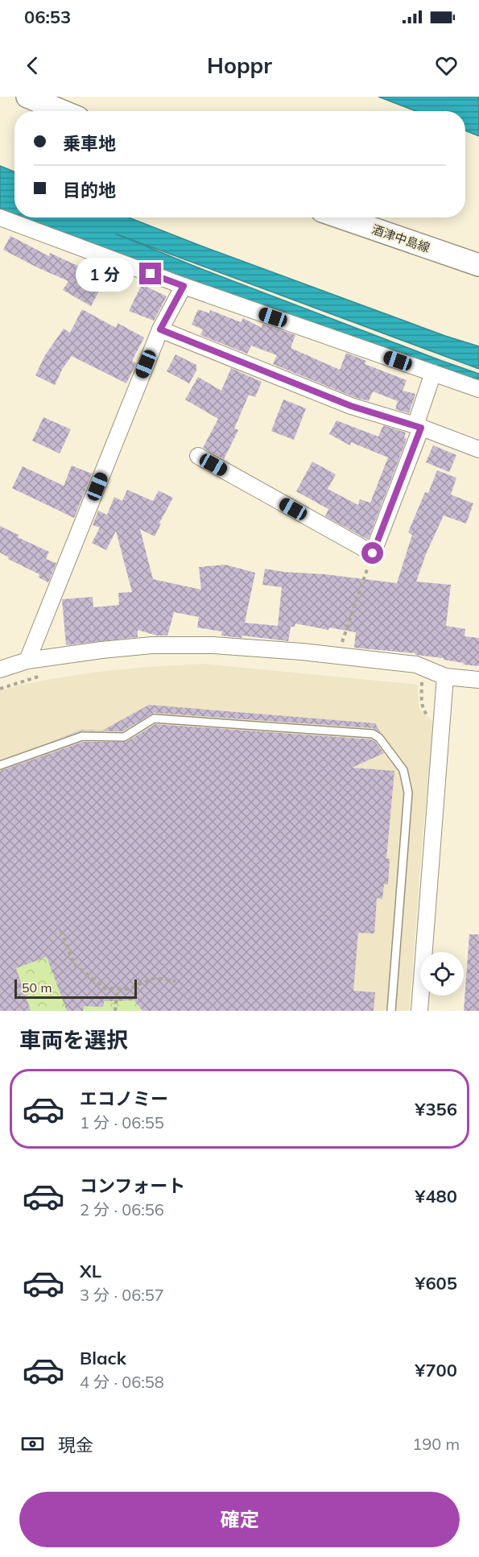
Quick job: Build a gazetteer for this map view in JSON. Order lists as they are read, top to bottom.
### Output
{
  "streets": {
    "main road": ["酒津中島線"]
  },
  "scale_bar": "50 m",
  "page": {
    "status": "06:53",
    "header": "Hoppr",
    "banner": ["乗車地", "目的地"],
    "bubble": "1 分",
    "scale": "50 m",
    "heading": "車両を選択",
    "list": [
      {
        "name": "エコノミー",
        "note": "1 分 · 06:55",
        "value": "¥356"
      },
      {
        "name": "コンフォート",
        "note": "2 分 · 06:56",
        "value": "¥480"
      },
      {
        "name": "XL",
        "note": "3 分 · 06:57",
        "value": "¥605"
      },
      {
        "name": "Black",
        "note": "4 分 · 06:58",
        "value": "¥700"
      }
    ],
    "pay": ["現金", "190 m"],
    "buttons": "確定"
  }
}
